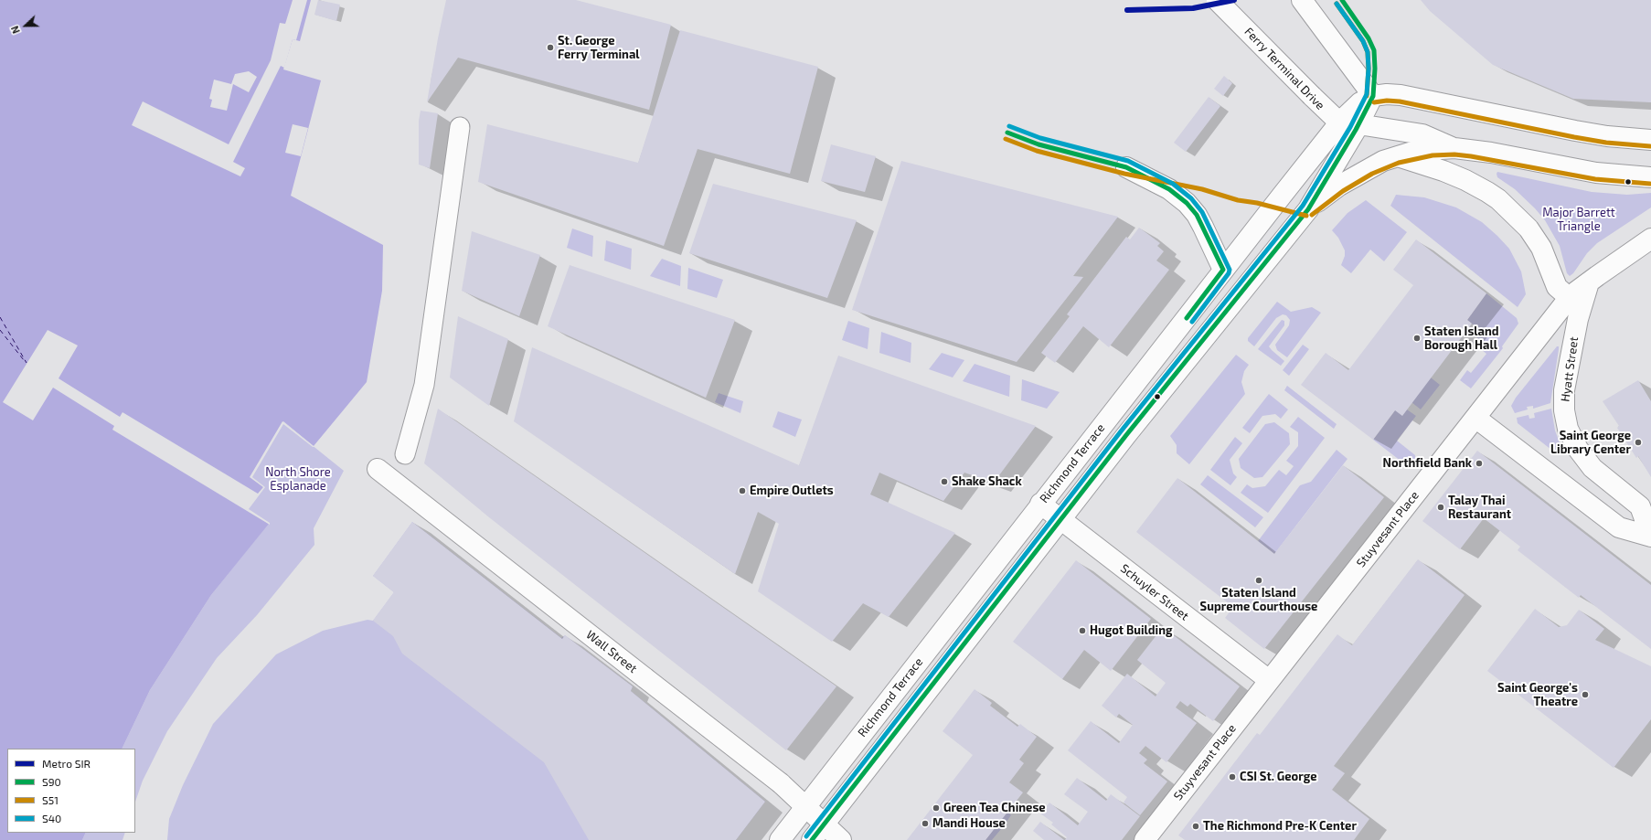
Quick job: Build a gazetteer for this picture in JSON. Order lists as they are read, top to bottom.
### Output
{
  "streets": {
    "main road": [
      "Ferry Terminal Drive",
      "Hyatt Street",
      "Richmond Terrace",
      "Stuyvesant Place",
      "Schuyler Street",
      "Wall Street"
    ]
  },
  "crossings": [
    ["Ferry Terminal Drive", "Richmond Terrace"],
    ["Hyatt Street", "Stuyvesant Place"],
    ["Richmond Terrace", "Schuyler Street"],
    ["Richmond Terrace", "Wall Street"],
    ["Stuyvesant Place", "Schuyler Street"]
  ],
  "parks": ["Major Barrett Triangle", "North Shore Esplanade"],
  "places": [
    "St. George Ferry Terminal",
    "Staten Island Borough Hall",
    "Saint George Library Center",
    "Northfield Bank",
    "Shake Shack",
    "Empire Outlets",
    "Talay Thai Restaurant",
    "Staten Island Supreme Courthouse",
    "Hugot Building",
    "Saint George's Theatre",
    "CSI St. George",
    "Green Tea Chinese",
    "Mandi House",
    "The Richmond Pre-K Center"
  ],
  "lines": [
    "metro line SIR",
    "transit line S90",
    "transit line S51",
    "transit line S40"
  ],
  "legend": [
    "Metro SIR",
    "S90",
    "S51",
    "S40"
  ],
  "north": "left"
}
